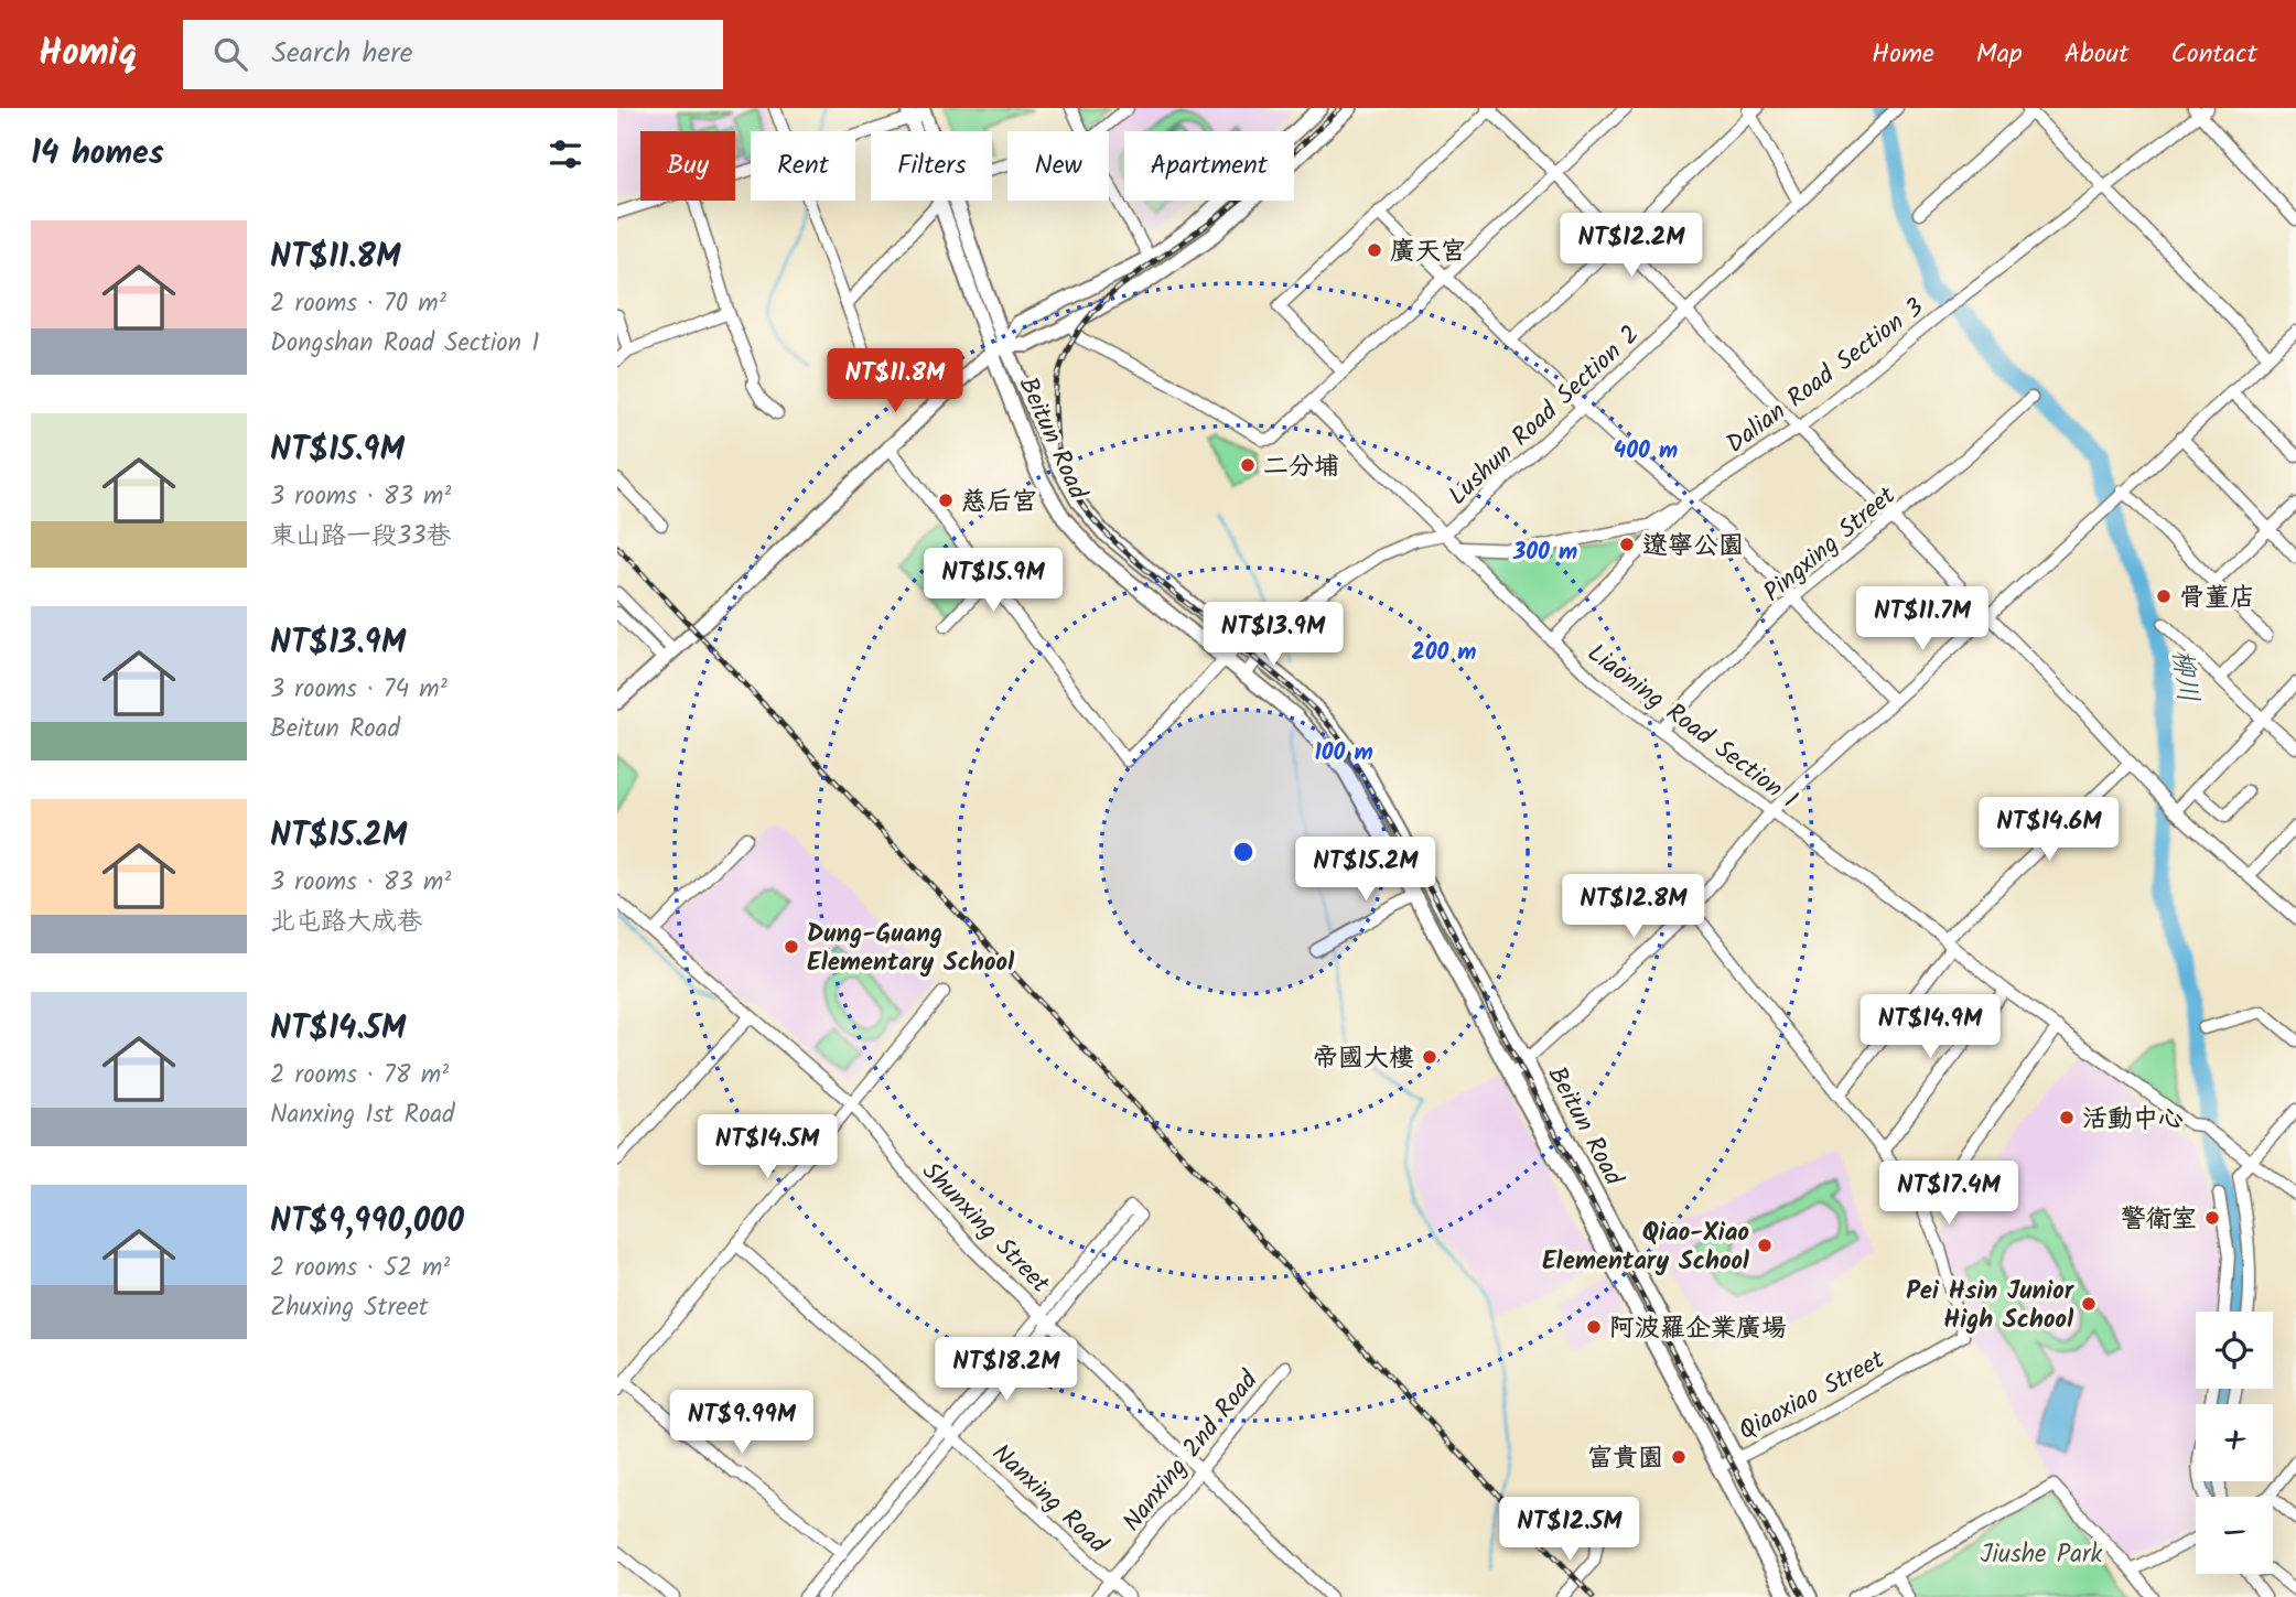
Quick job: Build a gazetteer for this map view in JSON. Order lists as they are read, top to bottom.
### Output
{
  "streets": {
    "main road": ["Beitun Road"],
    "street": [
      "Dalian Road Section 3",
      "Lushun Road Section 2",
      "Pingxing Street",
      "Liaoning Road Section 1",
      "Shunxing Street",
      "Qiaoxiao Street",
      "Nanxing 2nd Road",
      "Nanxing Road"
    ]
  },
  "crossings": [
    ["Dalian Road Section 3", "Liaoning Road Section 1"],
    ["Lushun Road Section 2", "Beitun Road"],
    ["Lushun Road Section 2", "Liaoning Road Section 1"],
    ["Beitun Road", "Qiaoxiao Street"],
    ["Pingxing Street", "Liaoning Road Section 1"],
    ["Shunxing Street", "Nanxing 2nd Road"],
    ["Nanxing 2nd Road", "Nanxing Road"]
  ],
  "water": ["柳川"],
  "parks": ["Jiushe Park"],
  "places": [
    "廣天宮",
    "二分埔",
    "慈后宮",
    "遼寧公園",
    "骨董店",
    "Dung-Guang Elementary School",
    "帝國大樓",
    "活動中心",
    "警衛室",
    "Qiao-Xiao Elementary School",
    "Pei Hsin Junior High School",
    "阿波羅企業廣場",
    "富貴園"
  ],
  "page": {
    "header": "Homiq",
    "search": "Search here",
    "nav": [
      "Home",
      "Map",
      "About",
      "Contact"
    ],
    "heading": "14 homes",
    "chip": [
      "Buy",
      "Rent",
      "Filters",
      "New",
      "Apartment"
    ],
    "list": [
      {
        "name": "NT$11.8M",
        "note": "2 rooms · 70 m² · Dongshan Road Section 1"
      },
      {
        "name": "NT$15.9M",
        "note": "3 rooms · 83 m² · 東山路一段33巷"
      },
      {
        "name": "NT$13.9M",
        "note": "3 rooms · 74 m² · Beitun Road"
      },
      {
        "name": "NT$15.2M",
        "note": "3 rooms · 83 m² · 北屯路大成巷"
      },
      {
        "name": "NT$14.5M",
        "note": "2 rooms · 78 m² · Nanxing 1st Road"
      },
      {
        "name": "NT$9,990,000",
        "note": "2 rooms · 52 m² · Zhuxing Street"
      }
    ],
    "price": [
      "NT$12.2M",
      "NT$11.8M",
      "NT$15.9M",
      "NT$11.7M",
      "NT$13.9M",
      "NT$14.6M",
      "NT$15.2M",
      "NT$12.8M",
      "NT$14.9M",
      "NT$14.5M",
      "NT$17.4M",
      "NT$18.2M",
      "NT$9.99M",
      "NT$12.5M"
    ],
    "map_buttons": ["+", "−"]
  },
  "rings": [
    "400 m",
    "300 m",
    "200 m",
    "100 m"
  ]
}
